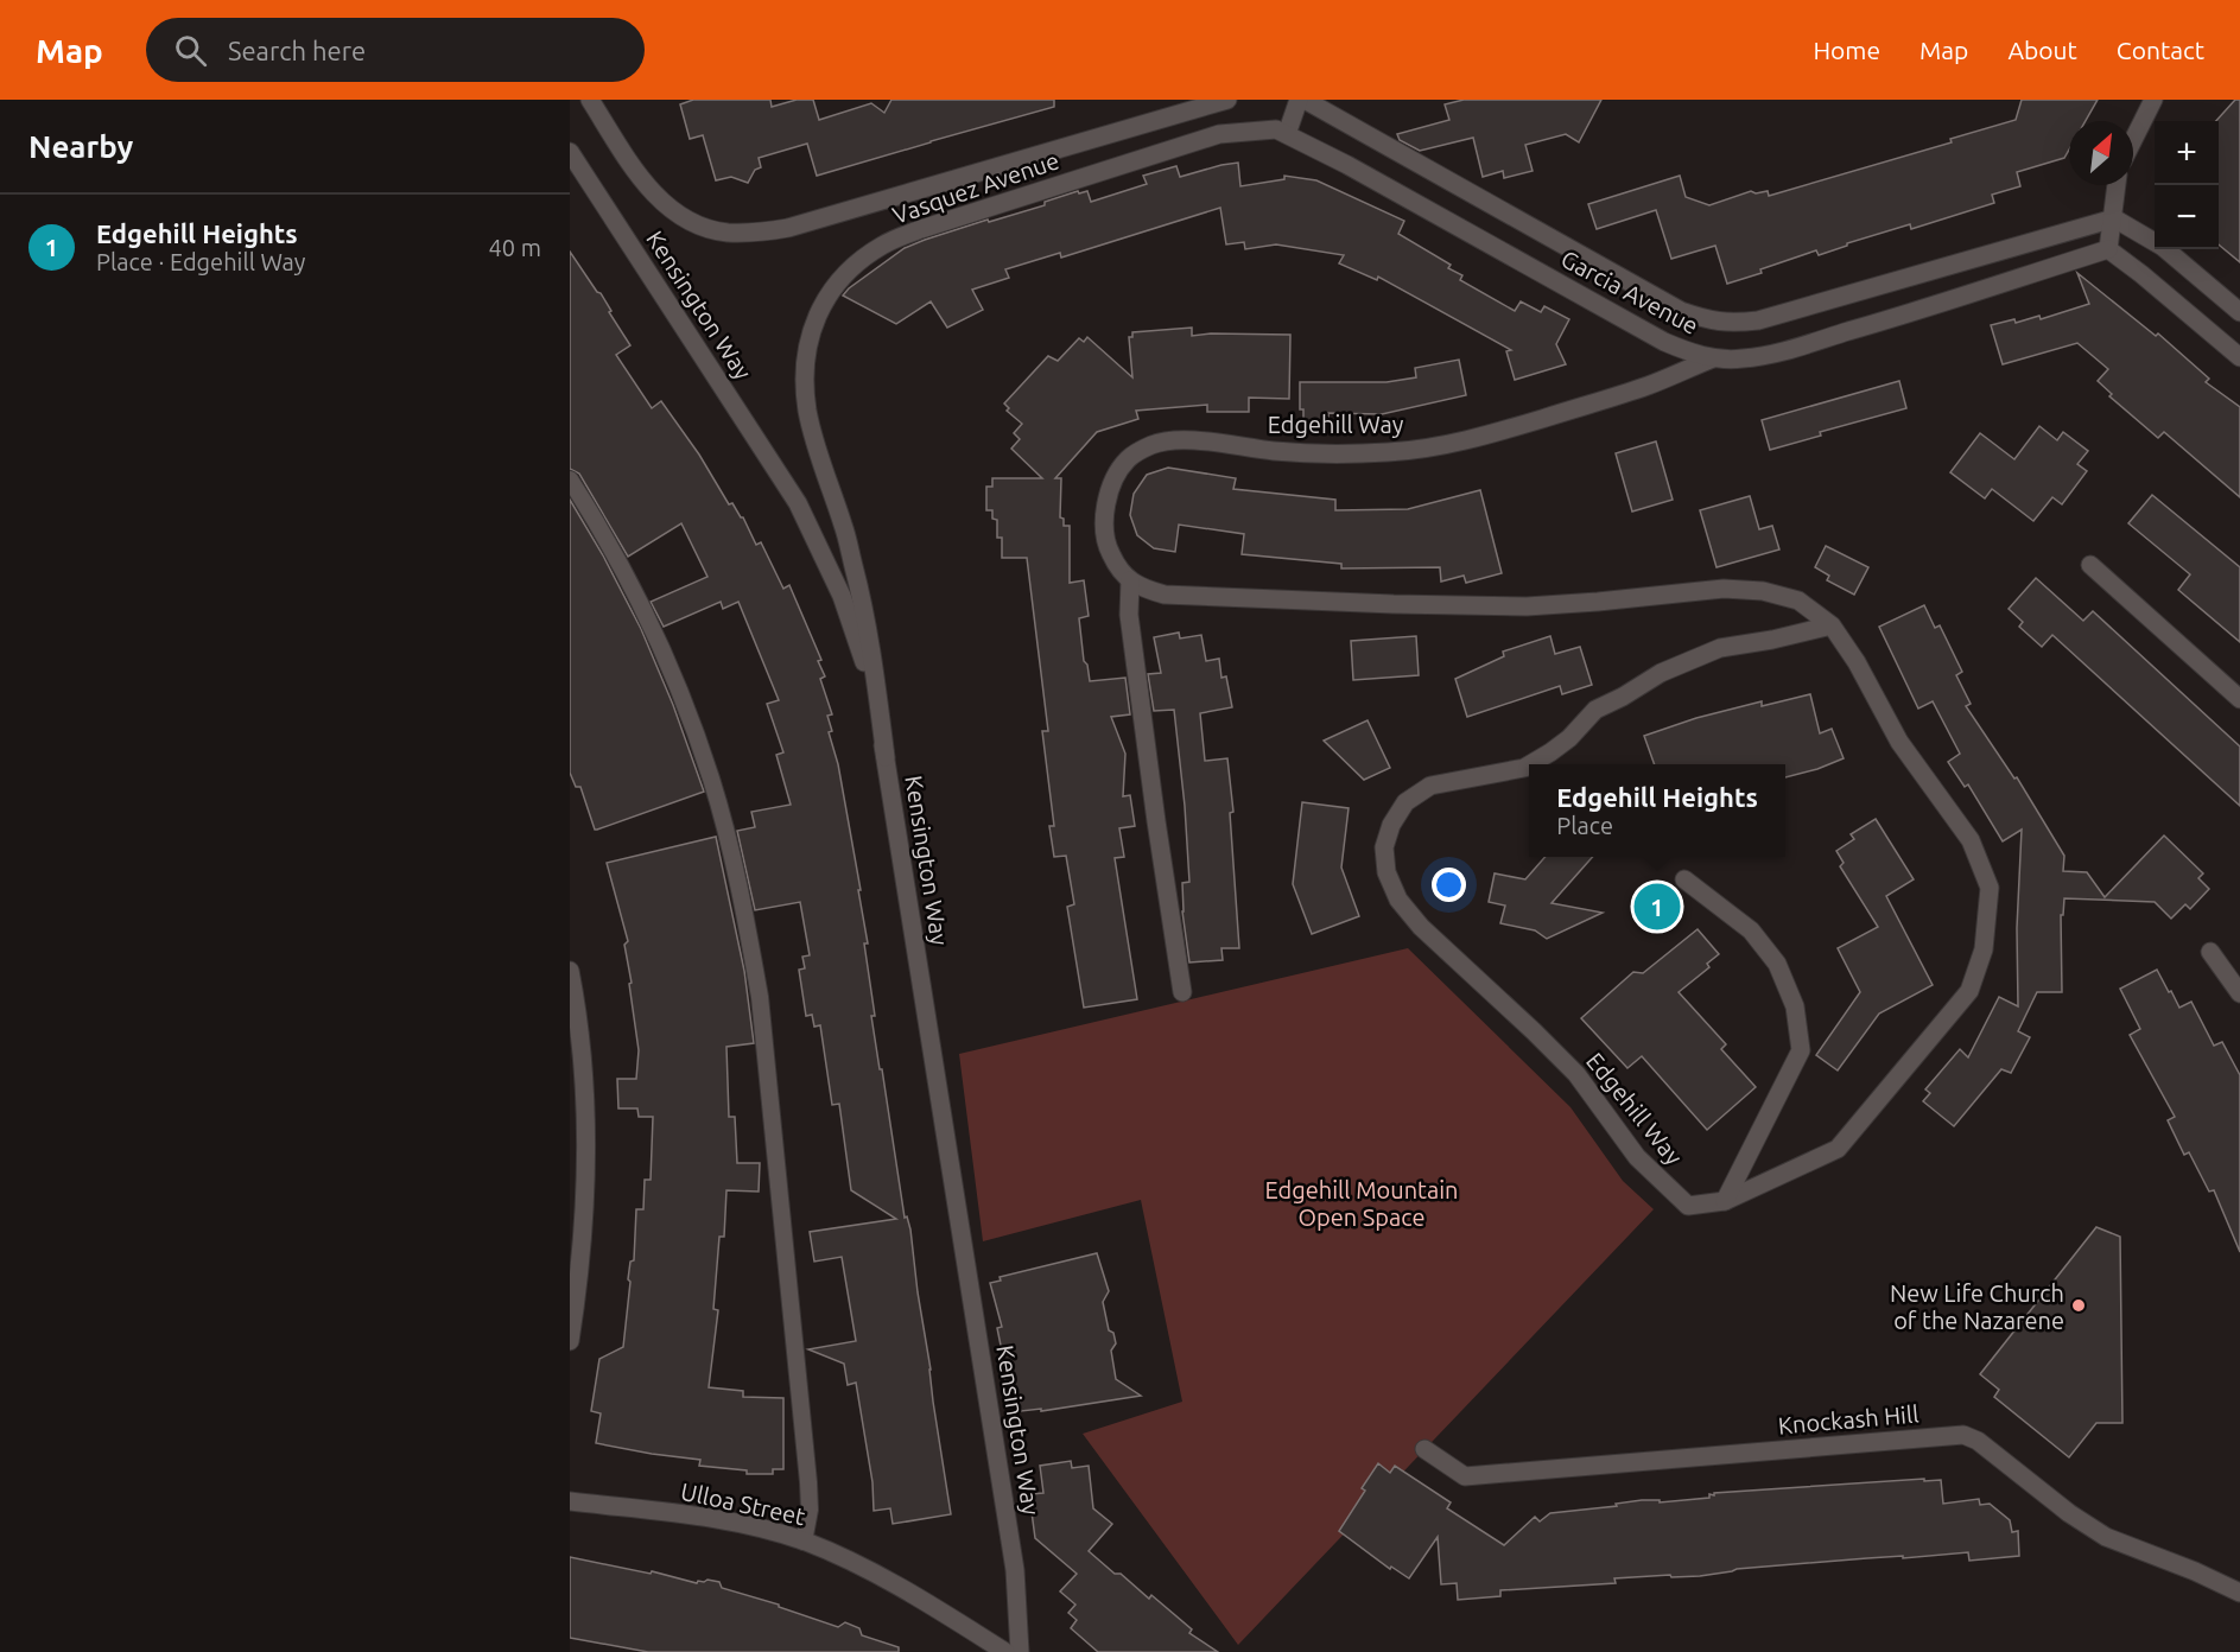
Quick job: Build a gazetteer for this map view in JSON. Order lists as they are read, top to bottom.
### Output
{
  "streets": {
    "street": [
      "Vasquez Avenue",
      "Garcia Avenue",
      "Kensington Way",
      "Edgehill Way",
      "Knockash Hill",
      "Ulloa Street"
    ]
  },
  "crossings": [
    ["Vasquez Avenue", "Garcia Avenue"],
    ["Vasquez Avenue", "Kensington Way"],
    ["Garcia Avenue", "Edgehill Way"]
  ],
  "parks": ["Edgehill Mountain Open Space"],
  "places": ["New Life Church of the Nazarene"],
  "north": "top right",
  "page": {
    "header": "Map",
    "search": "Search here",
    "nav": [
      "Home",
      "Map",
      "About",
      "Contact"
    ],
    "heading": "Nearby",
    "map_buttons": ["+", "−"],
    "list": [
      {
        "mark": "1",
        "name": "Edgehill Heights",
        "note": "Place · Edgehill Way",
        "value": "40 m"
      }
    ],
    "popup": ["Edgehill Heights", "Place"],
    "pins": "1"
  }
}
